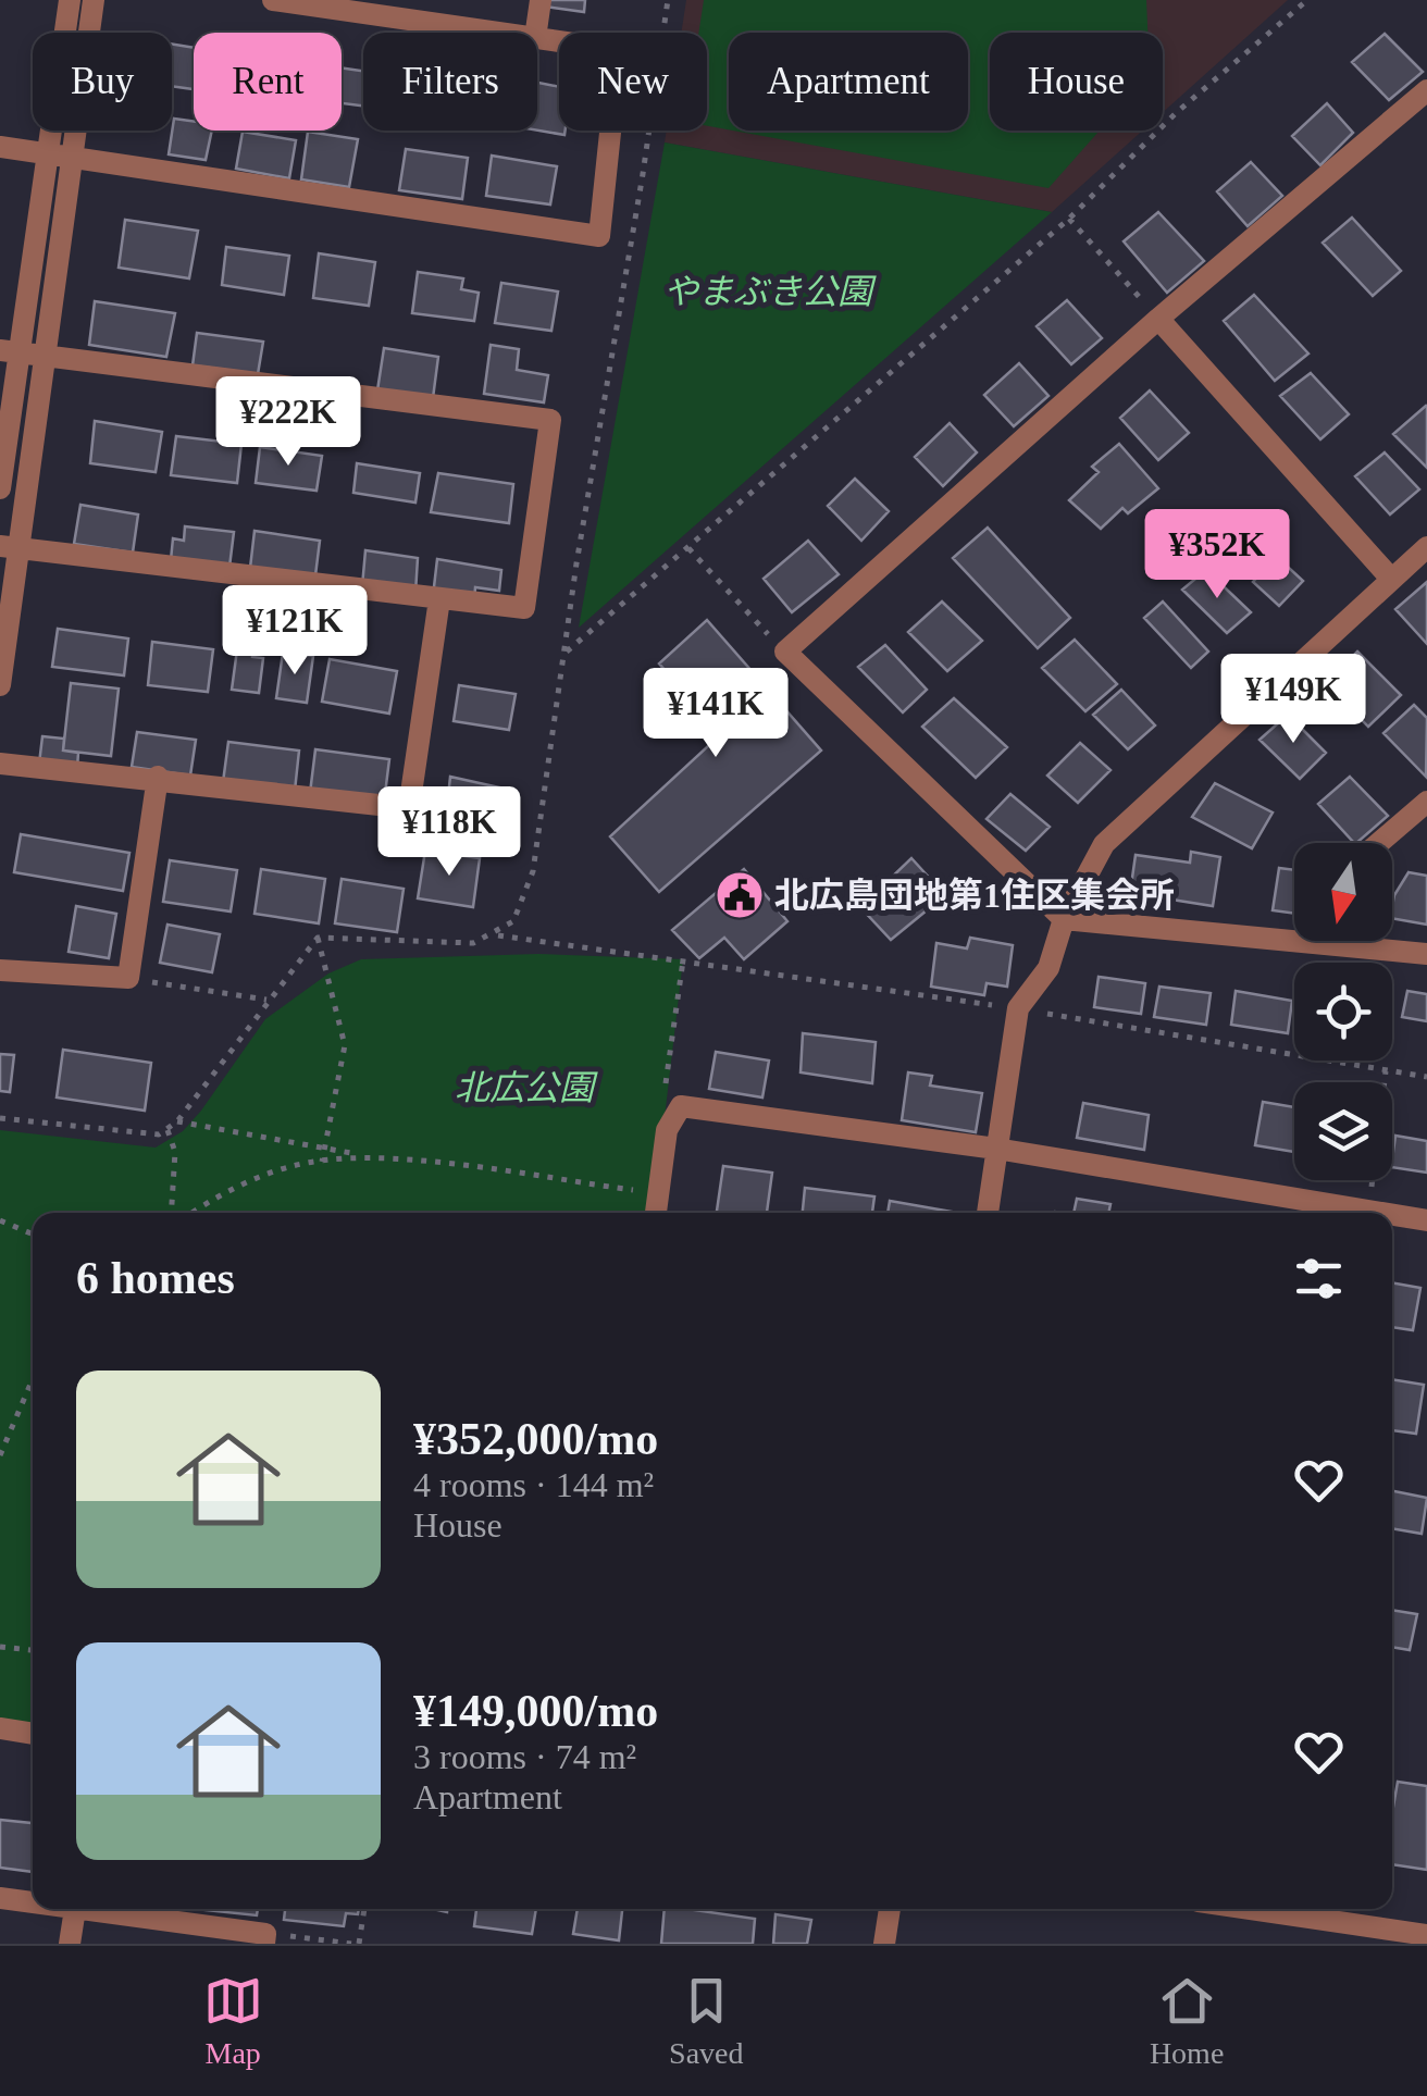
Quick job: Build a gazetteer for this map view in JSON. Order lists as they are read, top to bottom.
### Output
{
  "parks": ["やまぶき公園", "北広公園"],
  "places": {
    "public building": ["北広島団地第1住区集会所"]
  },
  "north": "bottom",
  "page": {
    "chip": [
      "Buy",
      "Rent",
      "Filters",
      "New",
      "Apartment",
      "House"
    ],
    "price": [
      "¥222K",
      "¥352K",
      "¥121K",
      "¥149K",
      "¥141K",
      "¥118K"
    ],
    "heading": "6 homes",
    "list": [
      {
        "name": "¥352,000/mo",
        "note": "4 rooms · 144 m² · House"
      },
      {
        "name": "¥149,000/mo",
        "note": "3 rooms · 74 m² · Apartment"
      }
    ],
    "tabs": ["Map", "Saved", "Home"]
  }
}
